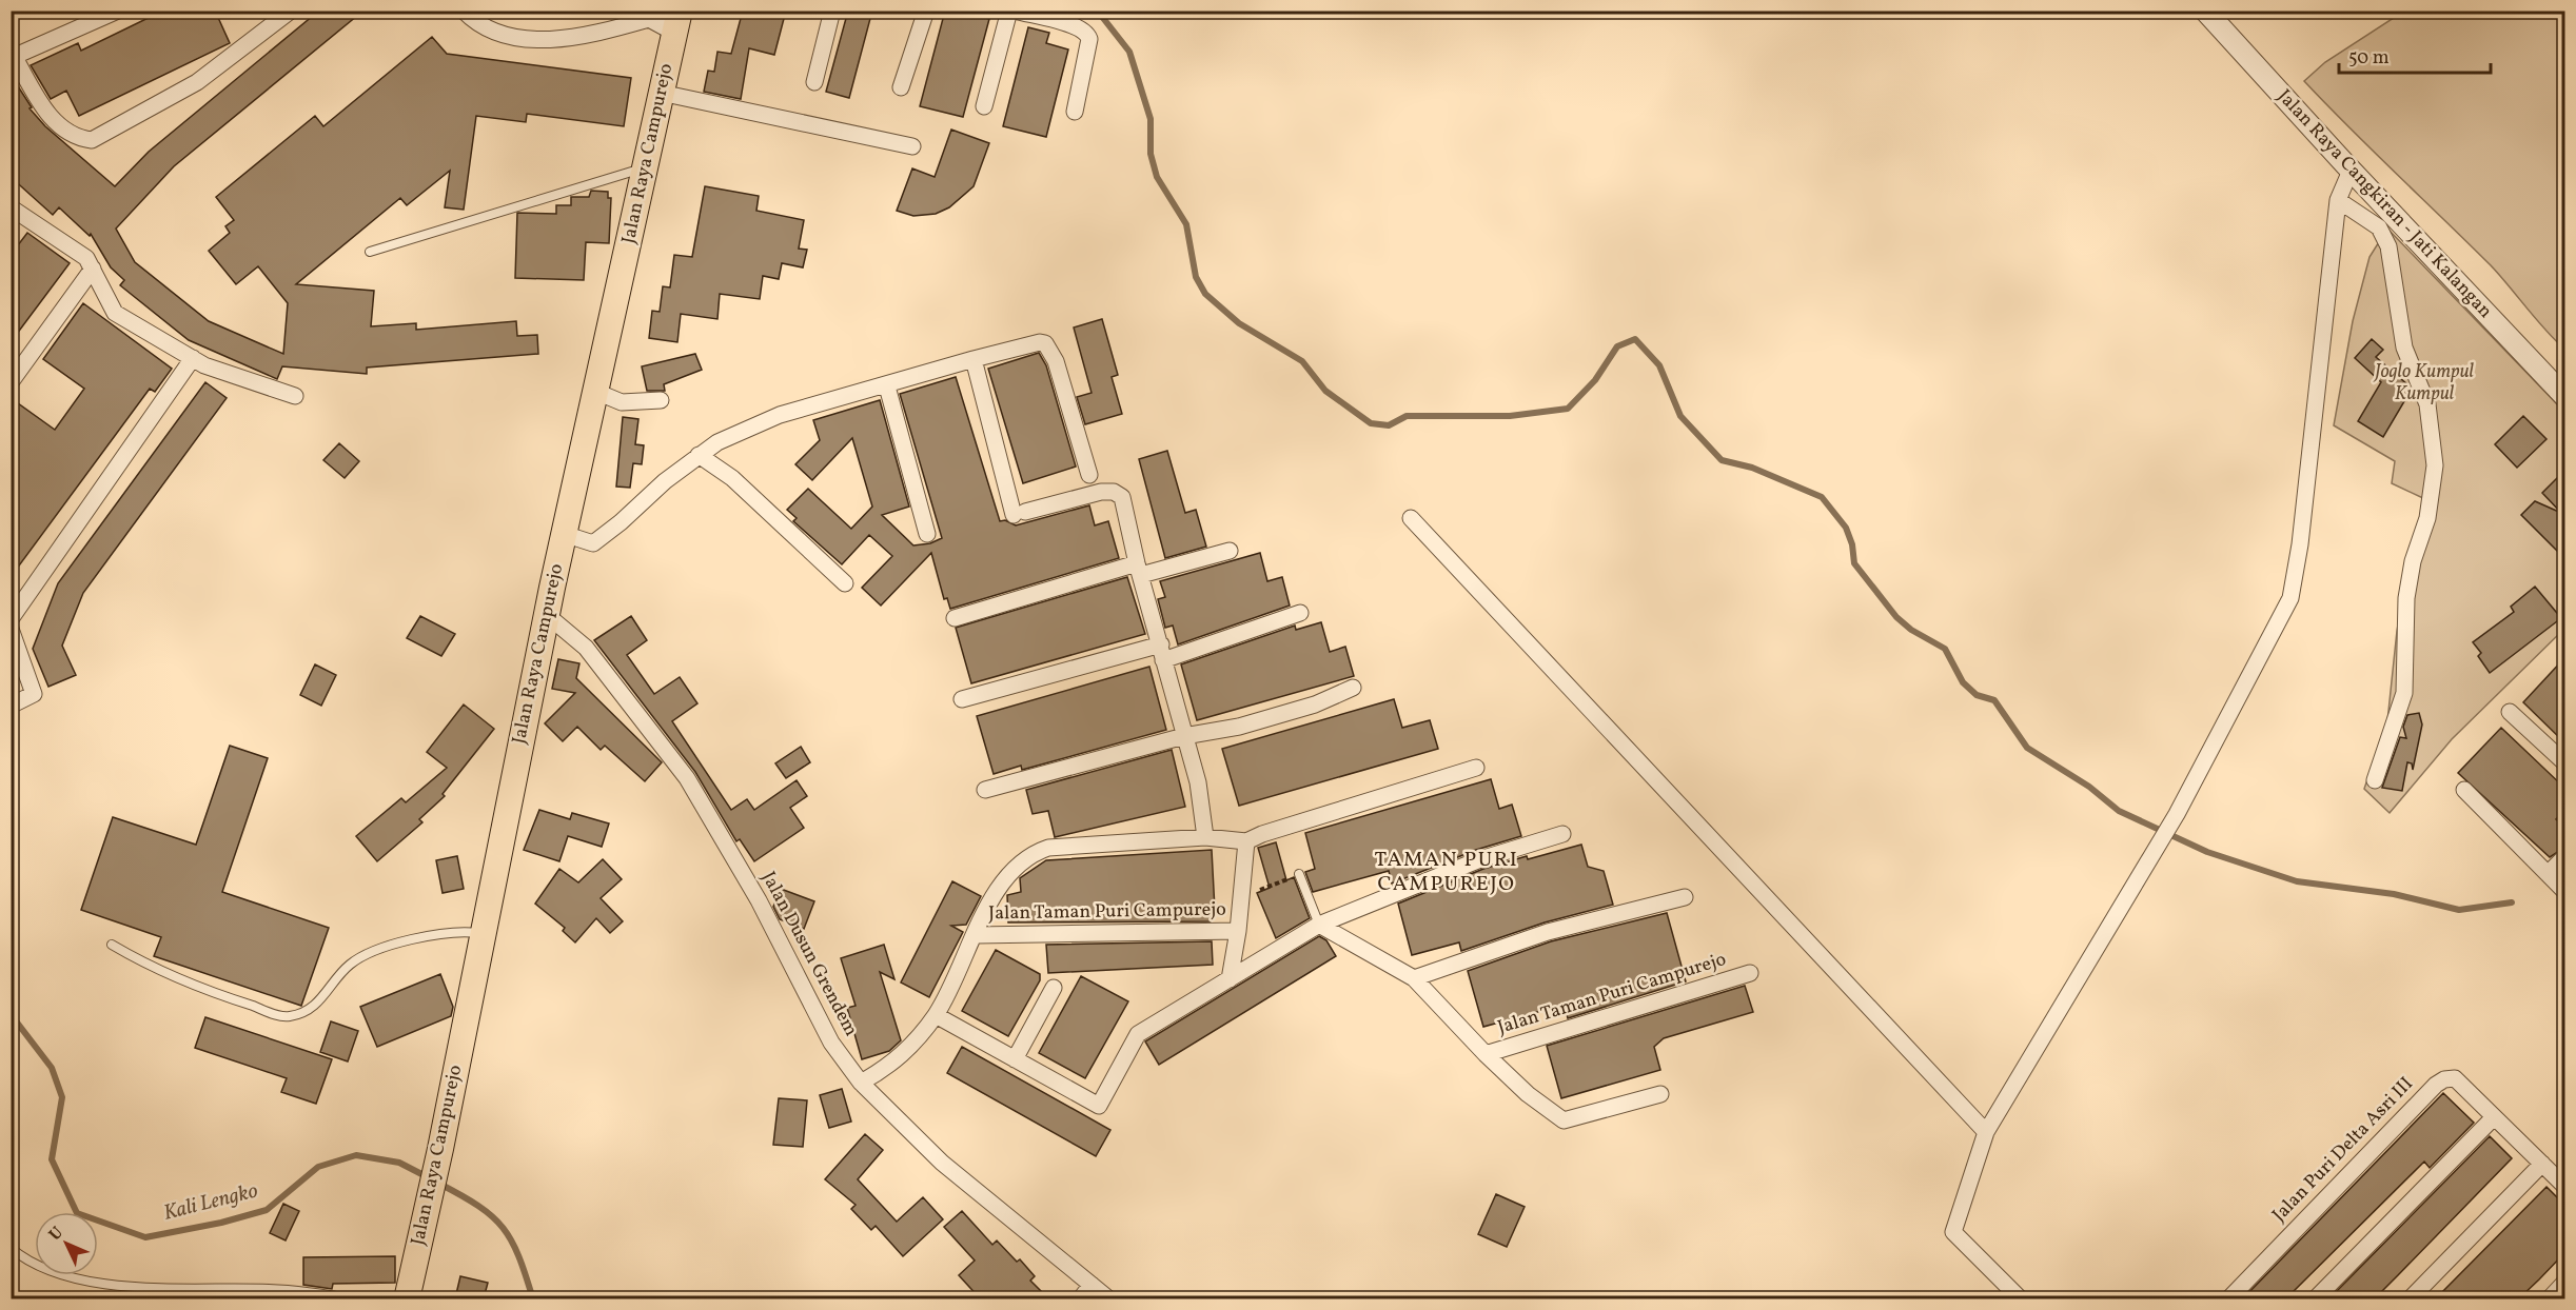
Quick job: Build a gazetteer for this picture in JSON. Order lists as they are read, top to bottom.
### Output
{
  "streets": {
    "main road": ["Jalan Raya Campurejo"],
    "street": [
      "Jalan Raya Cangkiran - Jati Kalangan",
      "Jalan Taman Puri Campurejo",
      "Jalan Dusun Grendem",
      "Jalan Puri Delta Asri III"
    ]
  },
  "crossings": [
    ["Jalan Raya Campurejo", "Jalan Dusun Grendem"],
    ["Jalan Taman Puri Campurejo", "Jalan Dusun Grendem"]
  ],
  "districts": ["TAMAN PURI CAMPUREJO"],
  "water": ["Kali Lengko"],
  "parks": ["Joglo Kumpul Kumpul"],
  "scale_bar": "50 m",
  "north": "top left"
}
